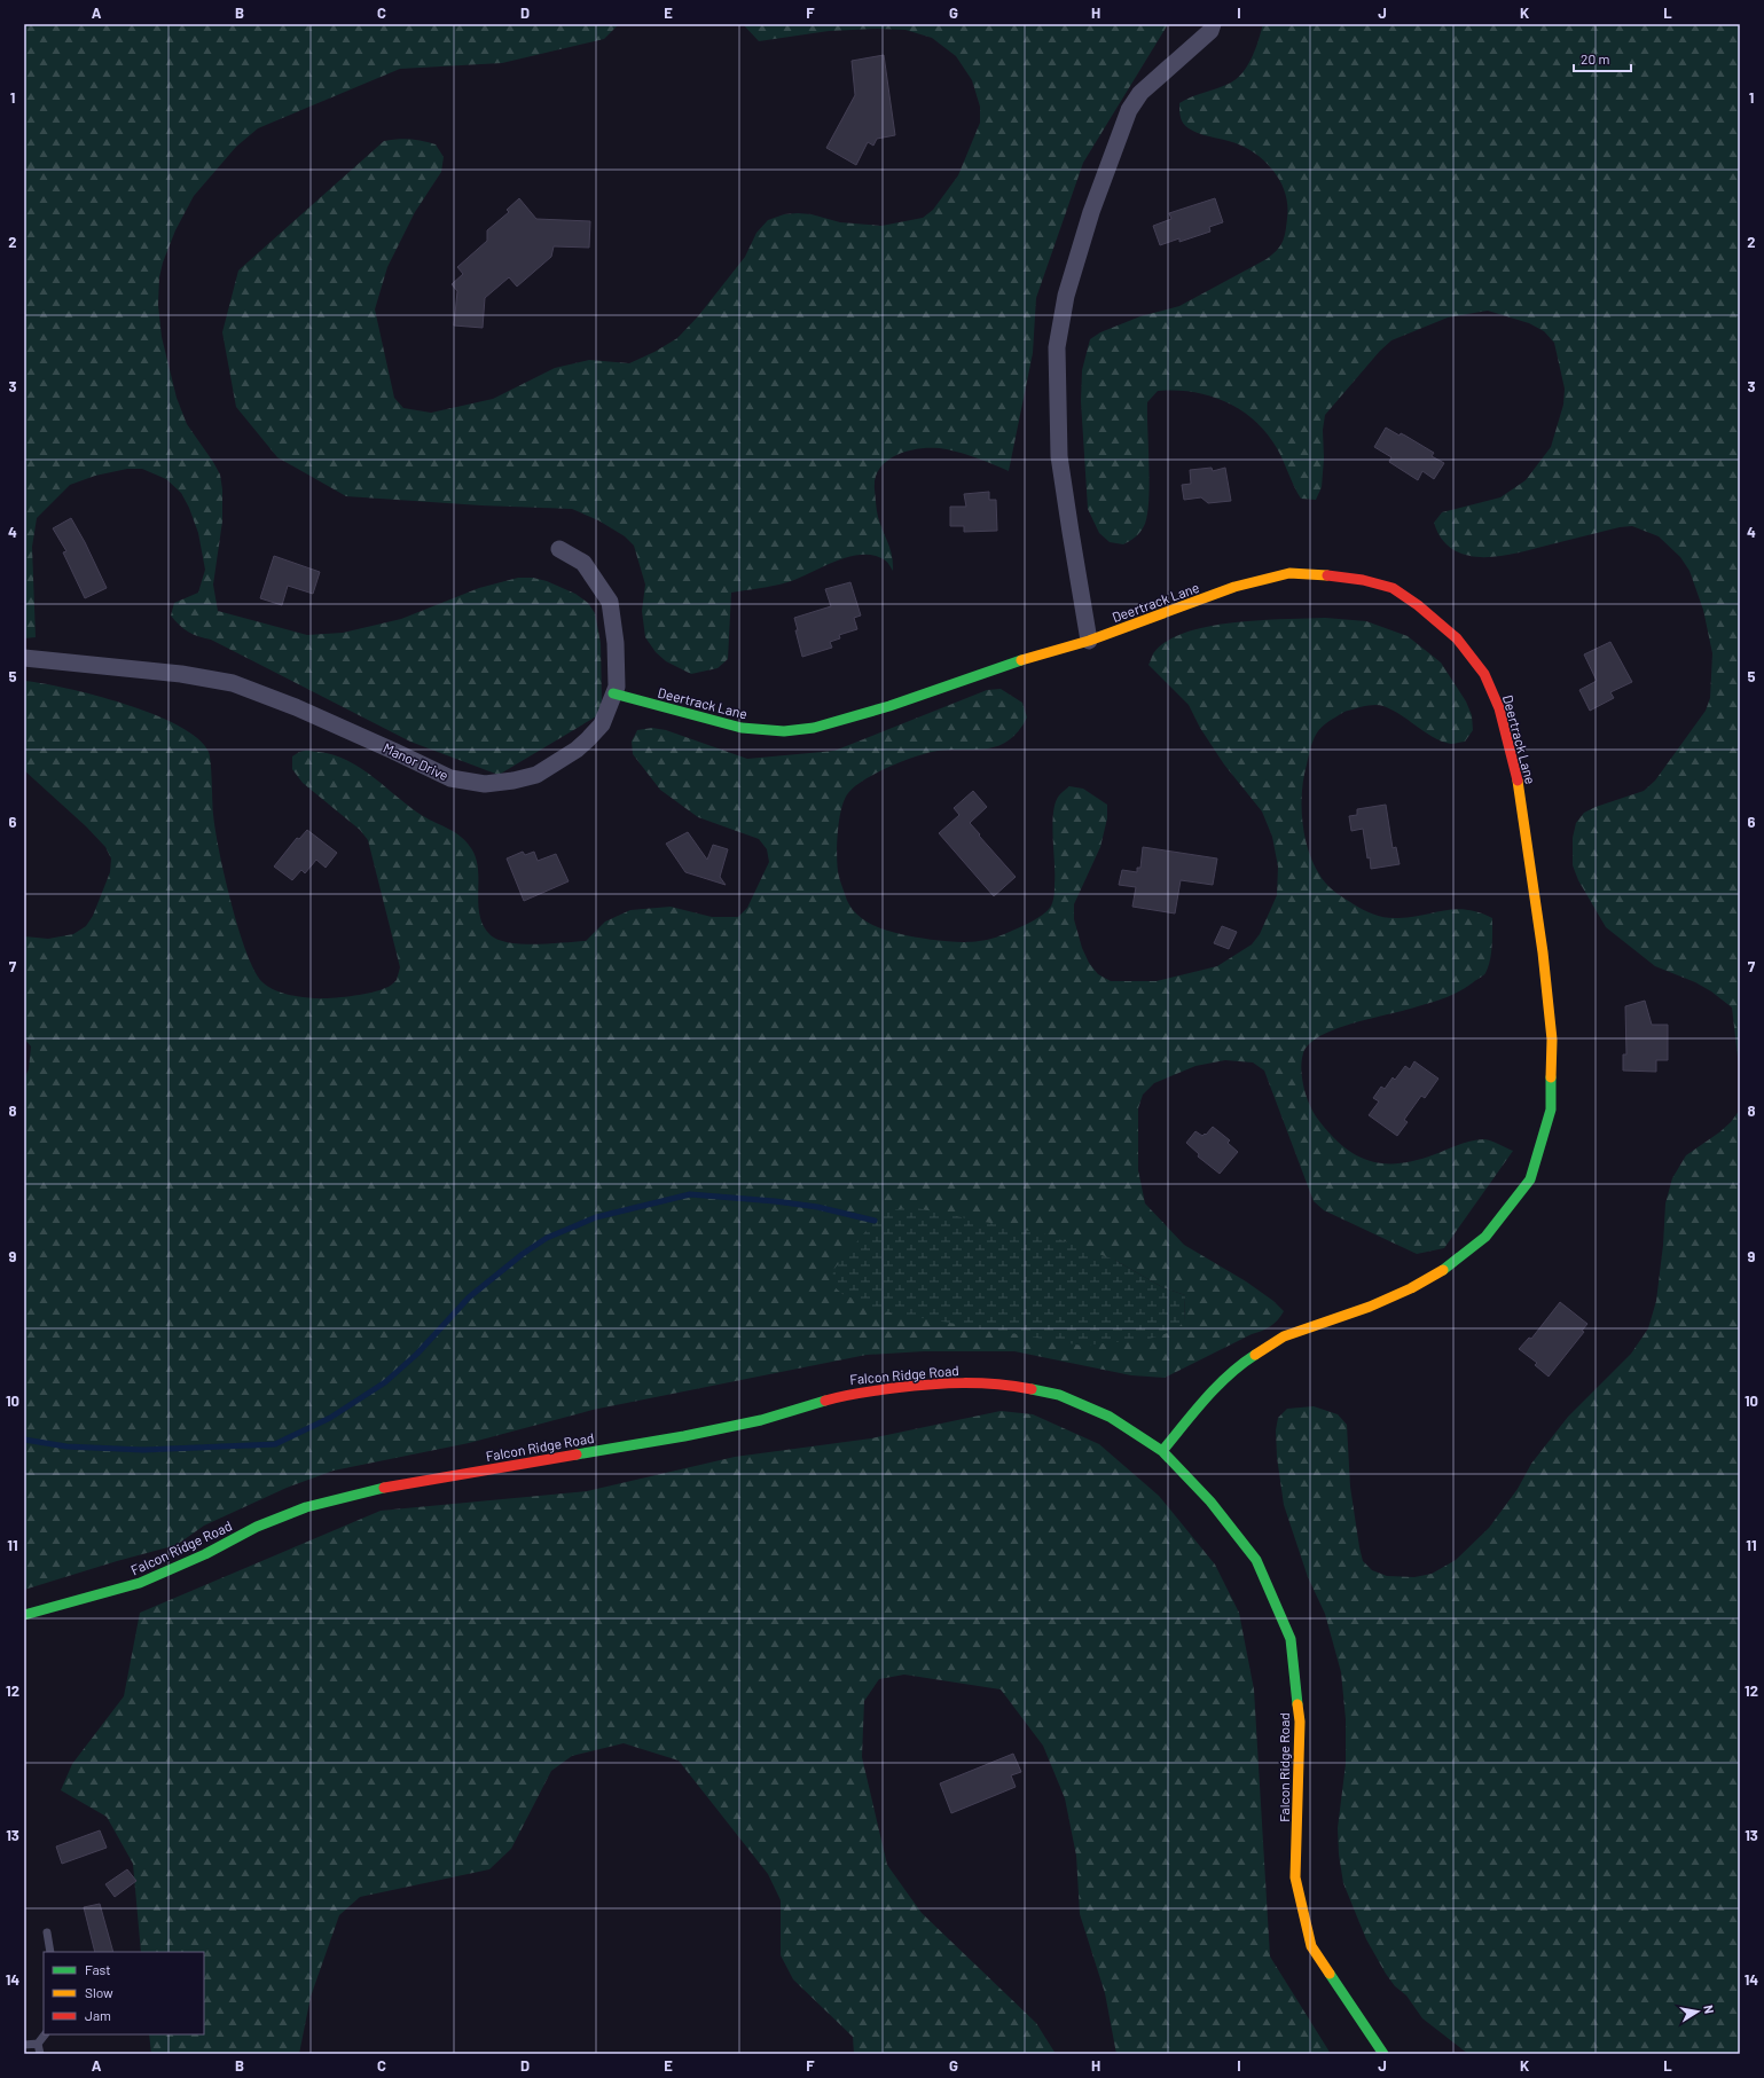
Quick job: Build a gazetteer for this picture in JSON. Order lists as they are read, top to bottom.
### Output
{
  "streets": {
    "street": ["Deertrack Lane", "Manor Drive", "Falcon Ridge Road"]
  },
  "crossings": [
    ["Deertrack Lane", "Manor Drive"],
    ["Deertrack Lane", "Falcon Ridge Road"]
  ],
  "legend": ["Fast", "Slow", "Jam"],
  "scale_bar": "20 m",
  "north": "right",
  "grid": {
    "columns": [
      "A",
      "B",
      "C",
      "D",
      "E",
      "F",
      "G",
      "H",
      "I",
      "J",
      "K",
      "L"
    ],
    "rows": [
      "1",
      "2",
      "3",
      "4",
      "5",
      "6",
      "7",
      "8",
      "9",
      "10",
      "11",
      "12",
      "13",
      "14"
    ]
  }
}
